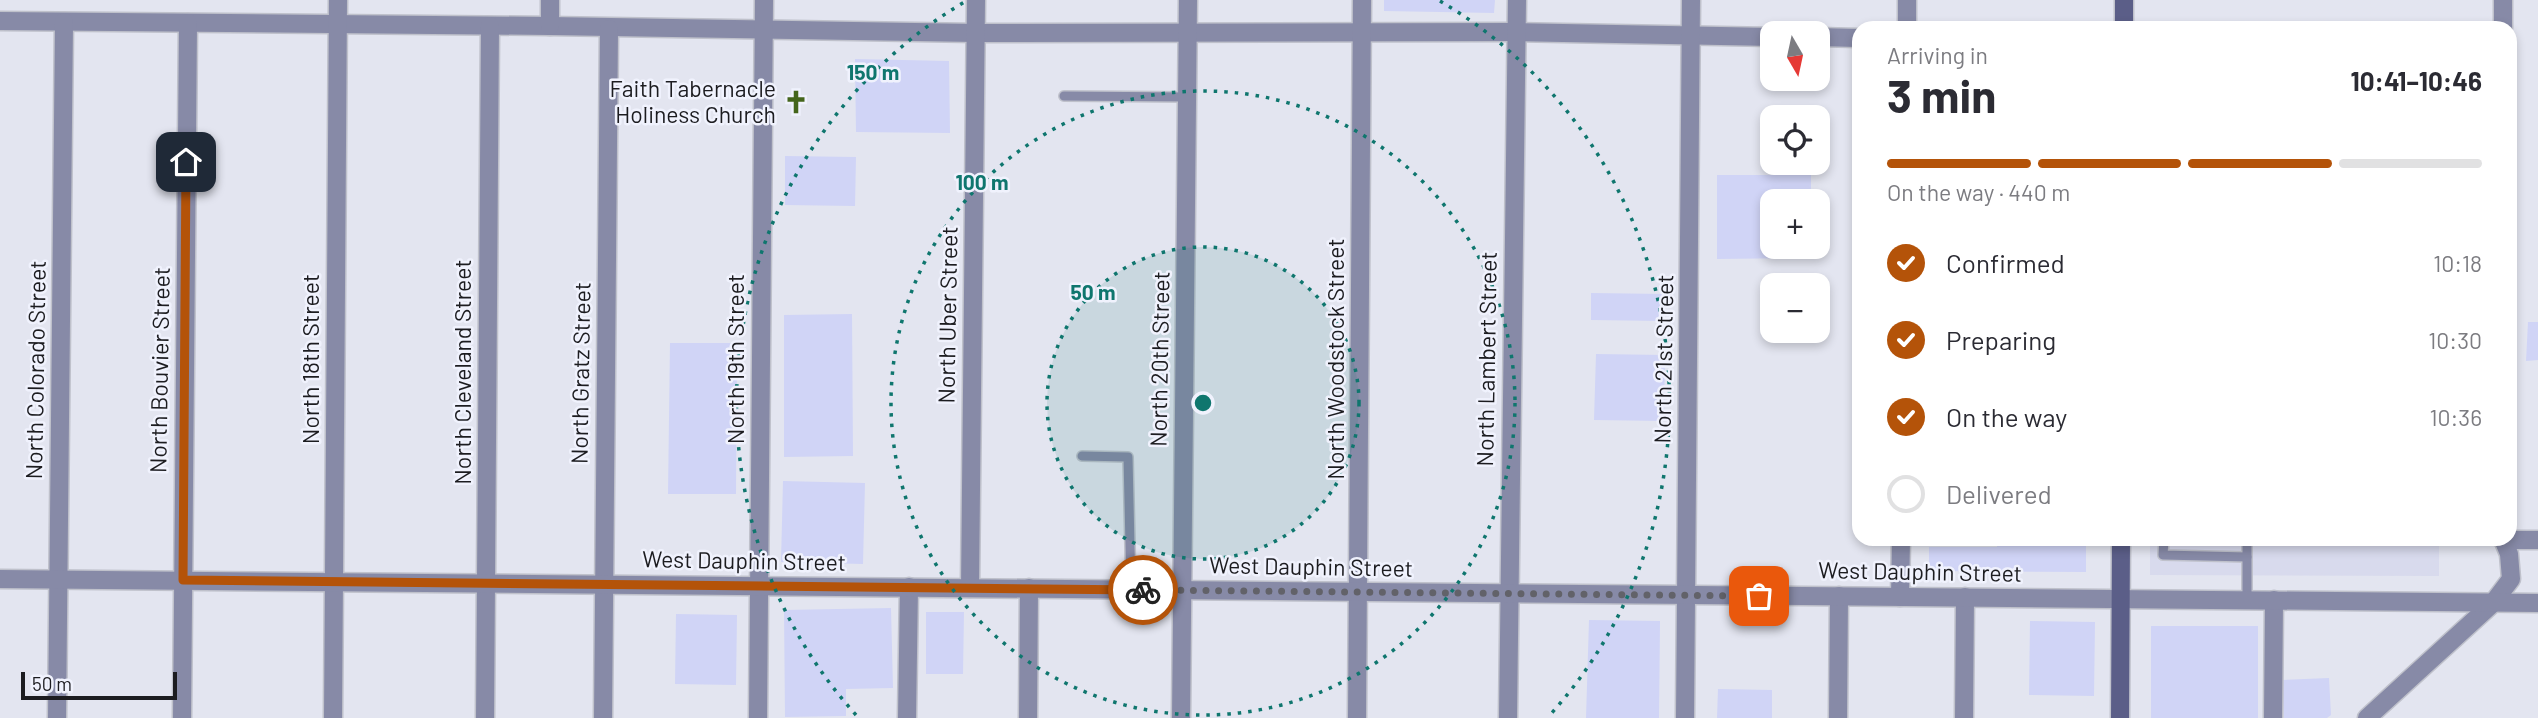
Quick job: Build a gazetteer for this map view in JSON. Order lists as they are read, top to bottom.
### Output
{
  "streets": {
    "street": [
      "North Uber Street",
      "North 18th Street",
      "North 19th Street",
      "North 20th Street",
      "North Woodstock Street",
      "North Lambert Street",
      "North 21st Street",
      "North Colorado Street",
      "North Bouvier Street",
      "North Cleveland Street",
      "North Gratz Street",
      "West Dauphin Street"
    ]
  },
  "crossings": [
    ["North Uber Street", "West Dauphin Street"],
    ["North 18th Street", "West Dauphin Street"],
    ["North 19th Street", "West Dauphin Street"],
    ["North 20th Street", "West Dauphin Street"],
    ["North Woodstock Street", "West Dauphin Street"],
    ["North Lambert Street", "West Dauphin Street"],
    ["North 21st Street", "West Dauphin Street"],
    ["North Colorado Street", "West Dauphin Street"],
    ["North Bouvier Street", "West Dauphin Street"],
    ["North Cleveland Street", "West Dauphin Street"],
    ["North Gratz Street", "West Dauphin Street"]
  ],
  "places": {
    "church": ["Faith Tabernacle Holiness Church"]
  },
  "scale_bar": "50 m",
  "north": "bottom",
  "page": {
    "map_buttons": ["+", "−"],
    "heading": ["3 min", "Arriving in", "10:41–10:46"],
    "bar": "On the way · 440 m",
    "list": [
      ["Confirmed", "10:18"],
      ["Preparing", "10:30"],
      ["On the way", "10:36"],
      "Delivered"
    ],
    "scale": "50 m"
  },
  "rings": ["150 m", "100 m", "50 m"]
}
